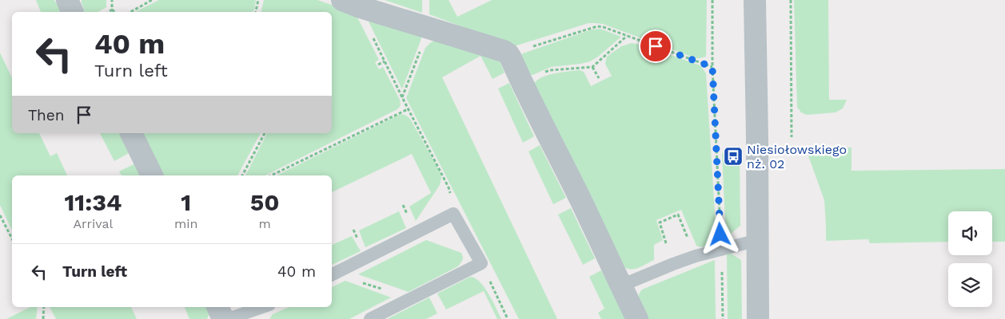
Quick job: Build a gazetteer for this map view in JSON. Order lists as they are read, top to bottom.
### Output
{
  "places": {
    "bus stop": ["Niesiołowskiego nż. 02"]
  },
  "page": {
    "turn": ["40 m", "Turn left"],
    "then": "Then",
    "eta": [
      "11:34",
      "Arrival",
      "1",
      "min",
      "50",
      "m"
    ],
    "list": [
      {
        "name": "Turn left",
        "value": "40 m"
      }
    ]
  }
}
